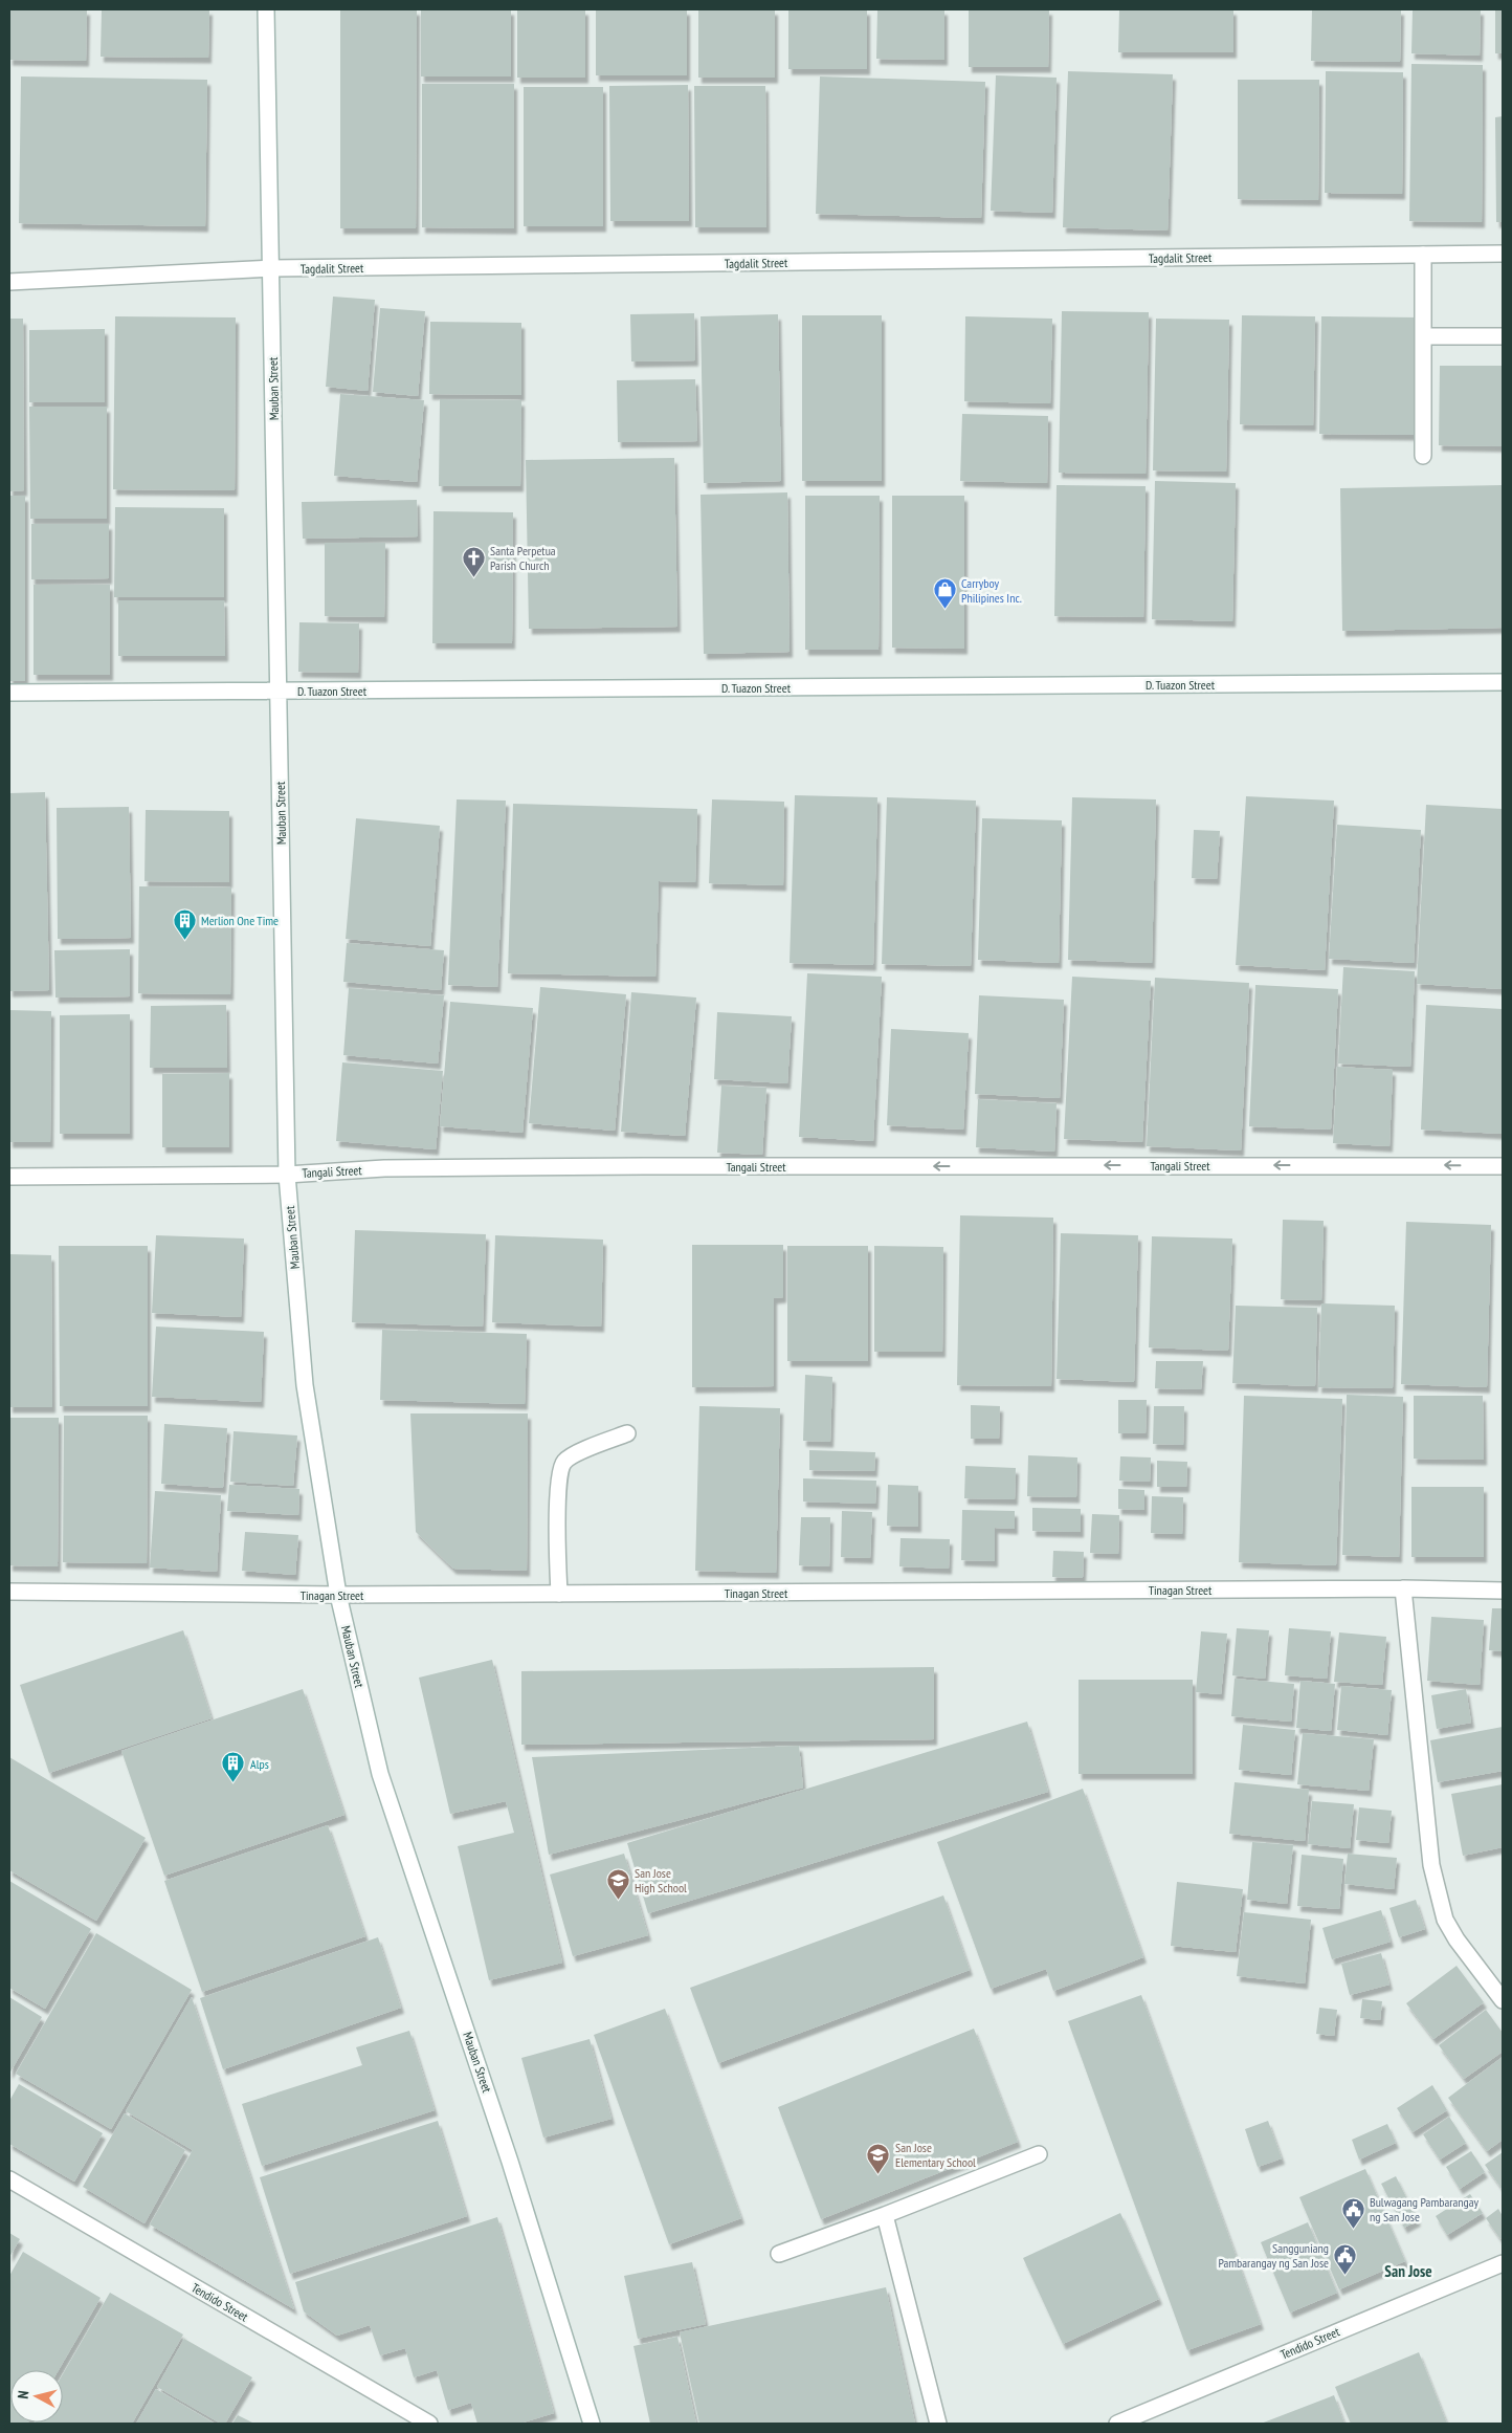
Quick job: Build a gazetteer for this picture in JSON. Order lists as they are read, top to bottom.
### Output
{
  "streets": {
    "street": [
      "Tagdalit Street",
      "Mauban Street",
      "D. Tuazon Street",
      "Tangali Street",
      "Tinagan Street",
      "Tendido Street"
    ]
  },
  "crossings": [
    ["Tagdalit Street", "Mauban Street"],
    ["Mauban Street", "D. Tuazon Street"],
    ["Mauban Street", "Tangali Street"],
    ["Mauban Street", "Tinagan Street"]
  ],
  "one_way": ["Tangali Street"],
  "districts": ["San Jose"],
  "places": {
    "church": ["Santa Perpetua Parish Church"],
    "shop": ["Carryboy Philipines Inc."],
    "building": ["Merlion One Time", "Alps"],
    "school or university": ["San Jose High School", "San Jose Elementary School"],
    "public building": ["Bulwagang Pambarangay ng San Jose", "Sangguniang Pambarangay ng San Jose"]
  },
  "north": "left"
}
